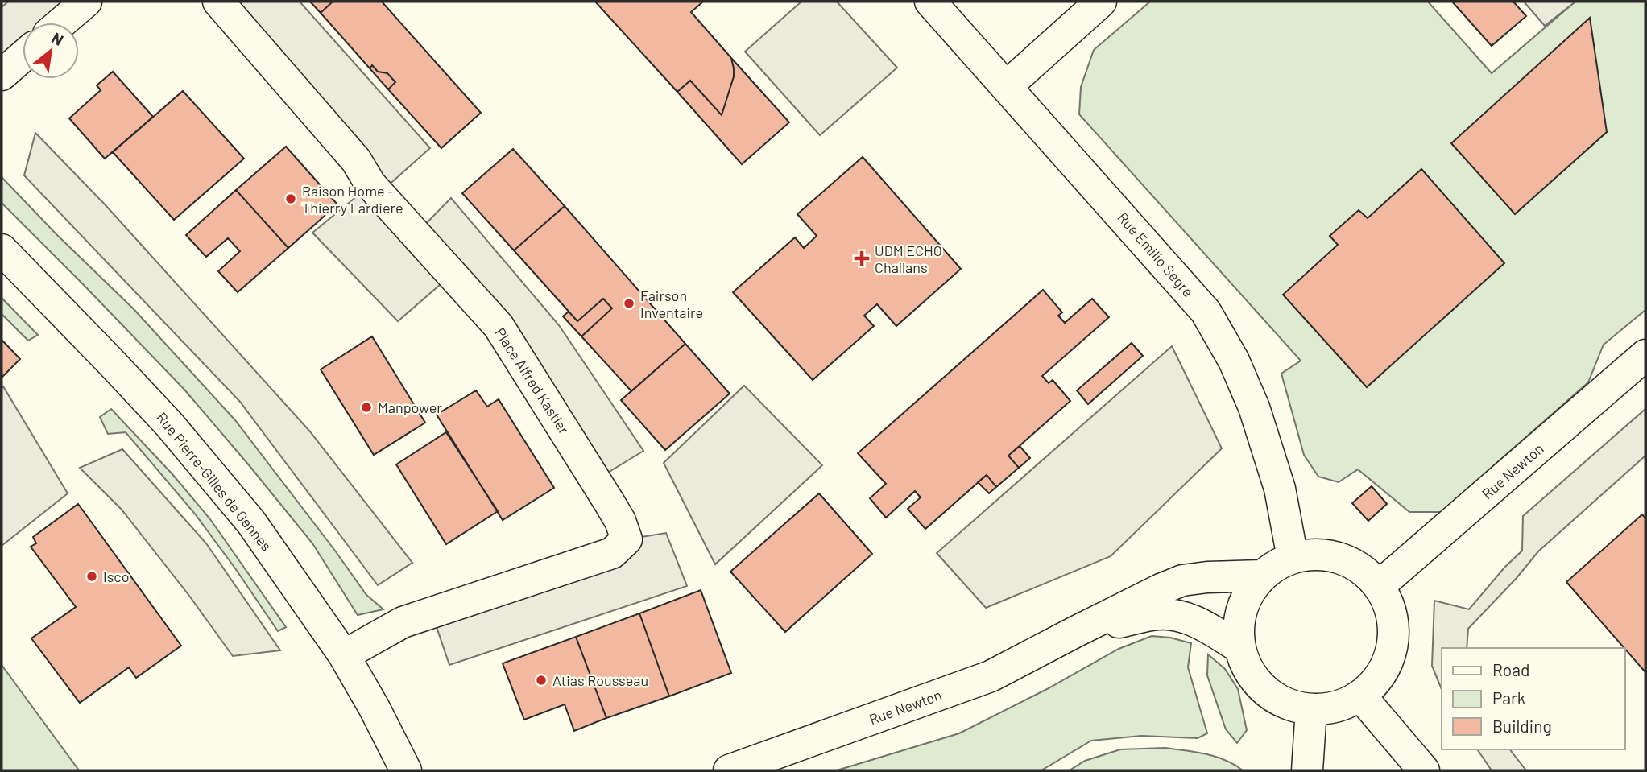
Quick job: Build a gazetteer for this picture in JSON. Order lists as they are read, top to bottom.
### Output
{
  "streets": {
    "street": [
      "Rue Emilio Segre",
      "Place Alfred Kastler",
      "Rue Newton",
      "Rue Pierre-Gilles de Gennes"
    ]
  },
  "crossings": [
    ["Rue Emilio Segre", "Rue Newton"],
    ["Place Alfred Kastler", "Rue Pierre-Gilles de Gennes"]
  ],
  "places": {
    "other": [
      "Raison Home - Thierry Lardiere",
      "Fairson Inventaire",
      "Manpower",
      "Isco",
      "Atias Rousseau"
    ],
    "health": ["UDM ECHO Challans"]
  },
  "legend": ["Road", "Park", "Building"],
  "north": "top right"
}
